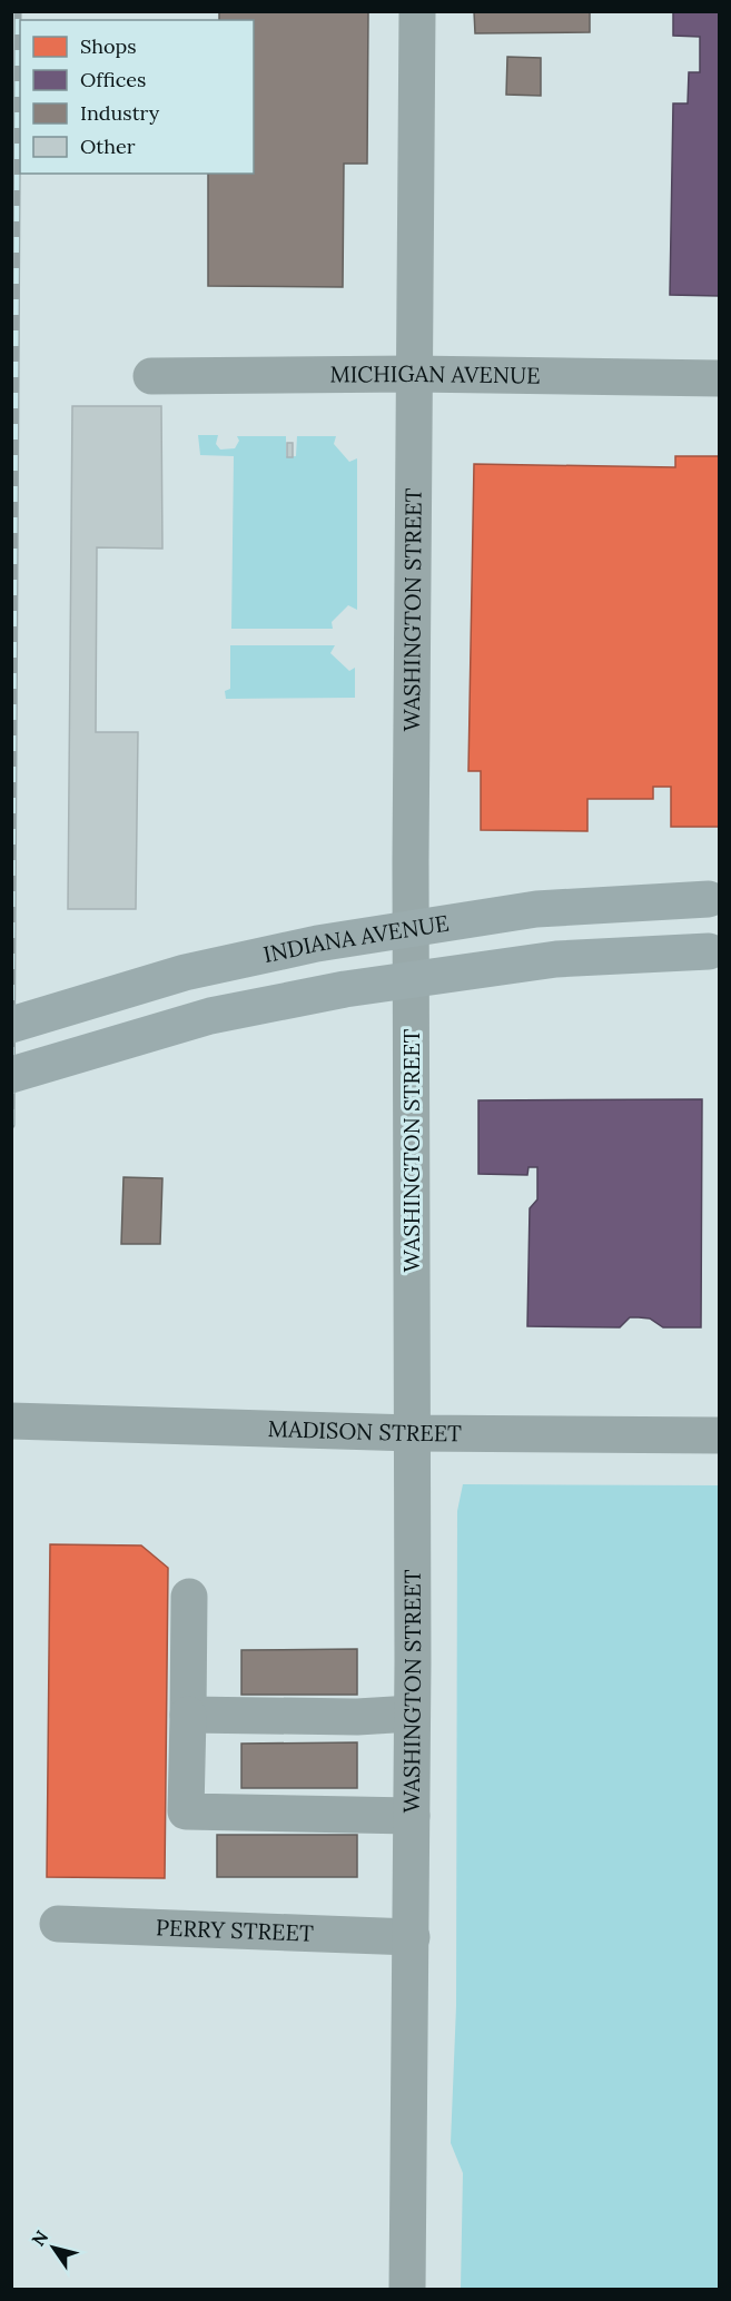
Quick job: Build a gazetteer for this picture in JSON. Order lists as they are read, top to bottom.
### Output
{
  "streets": {
    "main road": ["INDIANA AVENUE"],
    "street": [
      "MICHIGAN AVENUE",
      "WASHINGTON STREET",
      "MADISON STREET",
      "PERRY STREET"
    ]
  },
  "crossings": [
    ["MICHIGAN AVENUE", "WASHINGTON STREET"],
    ["WASHINGTON STREET", "MADISON STREET"],
    ["WASHINGTON STREET", "PERRY STREET"]
  ],
  "legend": [
    "Shops",
    "Offices",
    "Industry",
    "Other"
  ],
  "north": "top left"
}
